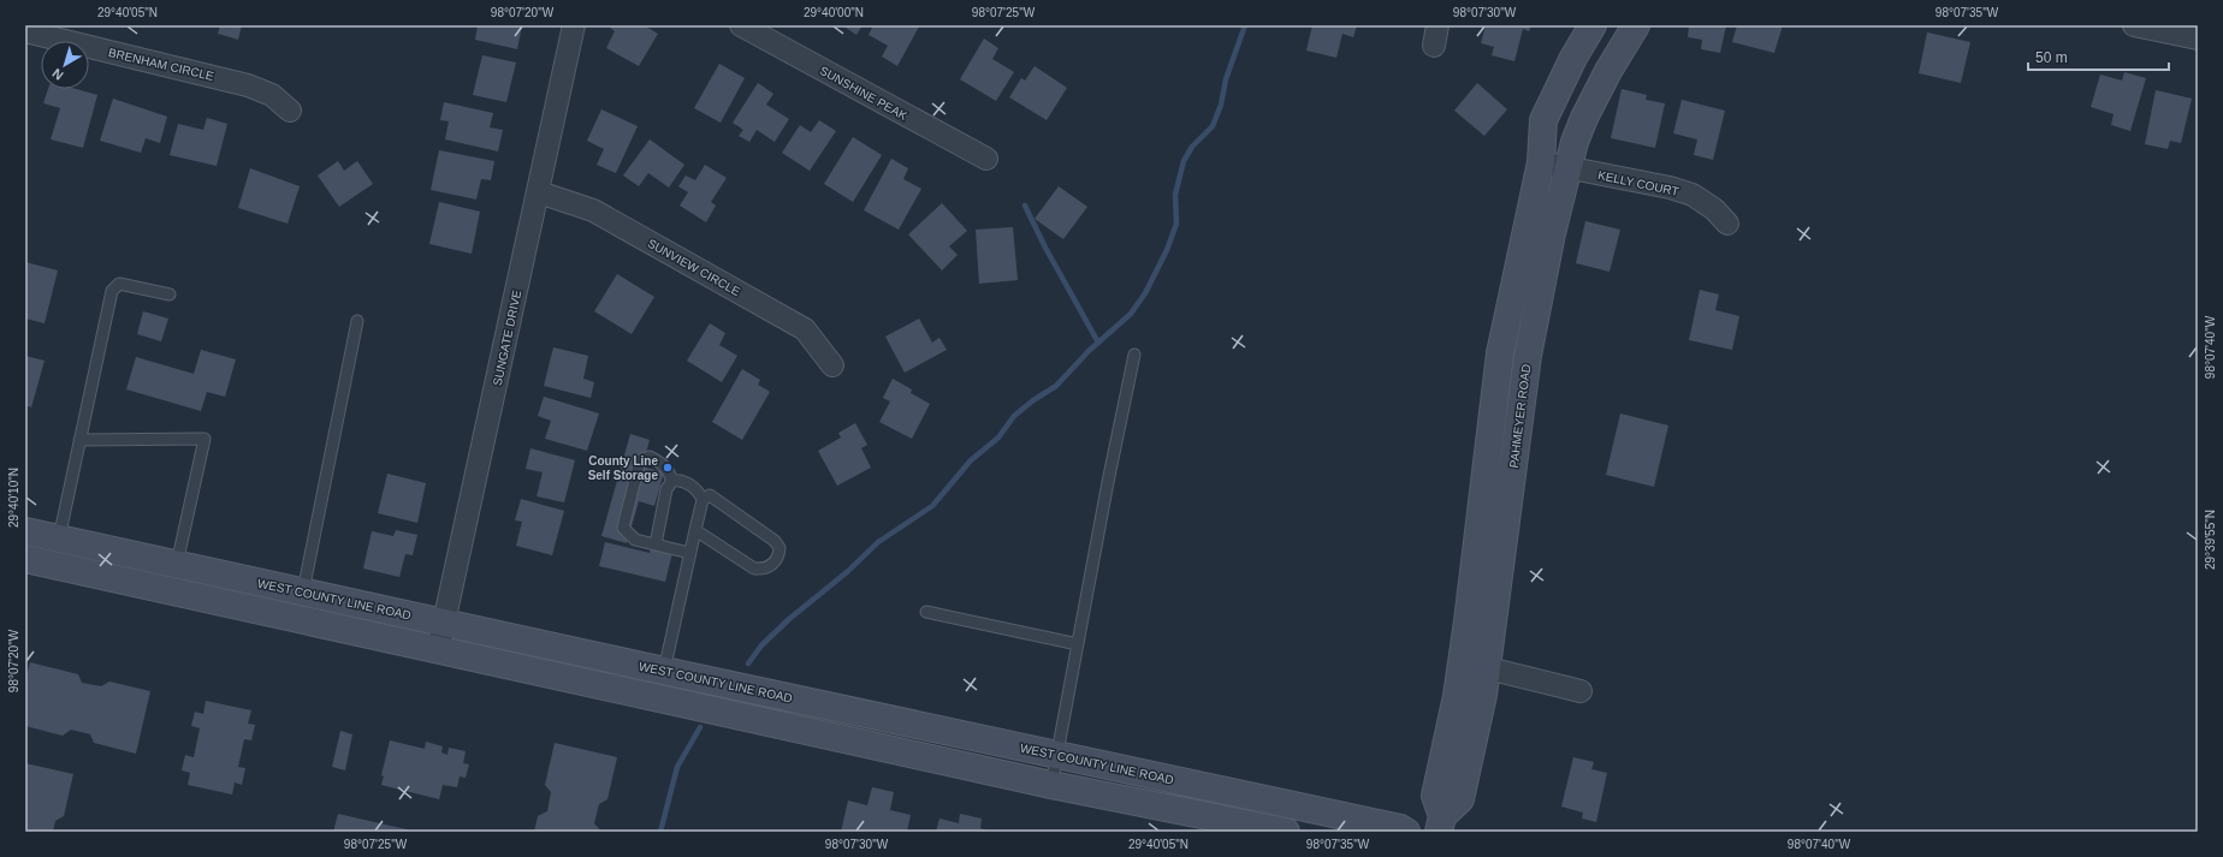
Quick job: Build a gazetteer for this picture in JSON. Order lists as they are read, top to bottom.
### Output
{
  "streets": {
    "main road": ["PAHMEYER ROAD", "WEST COUNTY LINE ROAD"],
    "street": [
      "BRENHAM CIRCLE",
      "SUNSHINE PEAK",
      "KELLY COURT",
      "SUNVIEW CIRCLE",
      "SUNGATE DRIVE"
    ]
  },
  "crossings": [
    ["KELLY COURT", "PAHMEYER ROAD"],
    ["SUNVIEW CIRCLE", "SUNGATE DRIVE"],
    ["SUNGATE DRIVE", "WEST COUNTY LINE ROAD"]
  ],
  "places": ["County Line Self Storage"],
  "scale_bar": "50 m",
  "north": "bottom left",
  "coordinates": [
    "29°40'05\"N",
    "98°07'20\"W",
    "29°40'00\"N",
    "98°07'25\"W",
    "98°07'30\"W",
    "98°07'35\"W",
    "98°07'40\"W",
    "29°40'10\"N",
    "29°39'55\"N"
  ]
}
